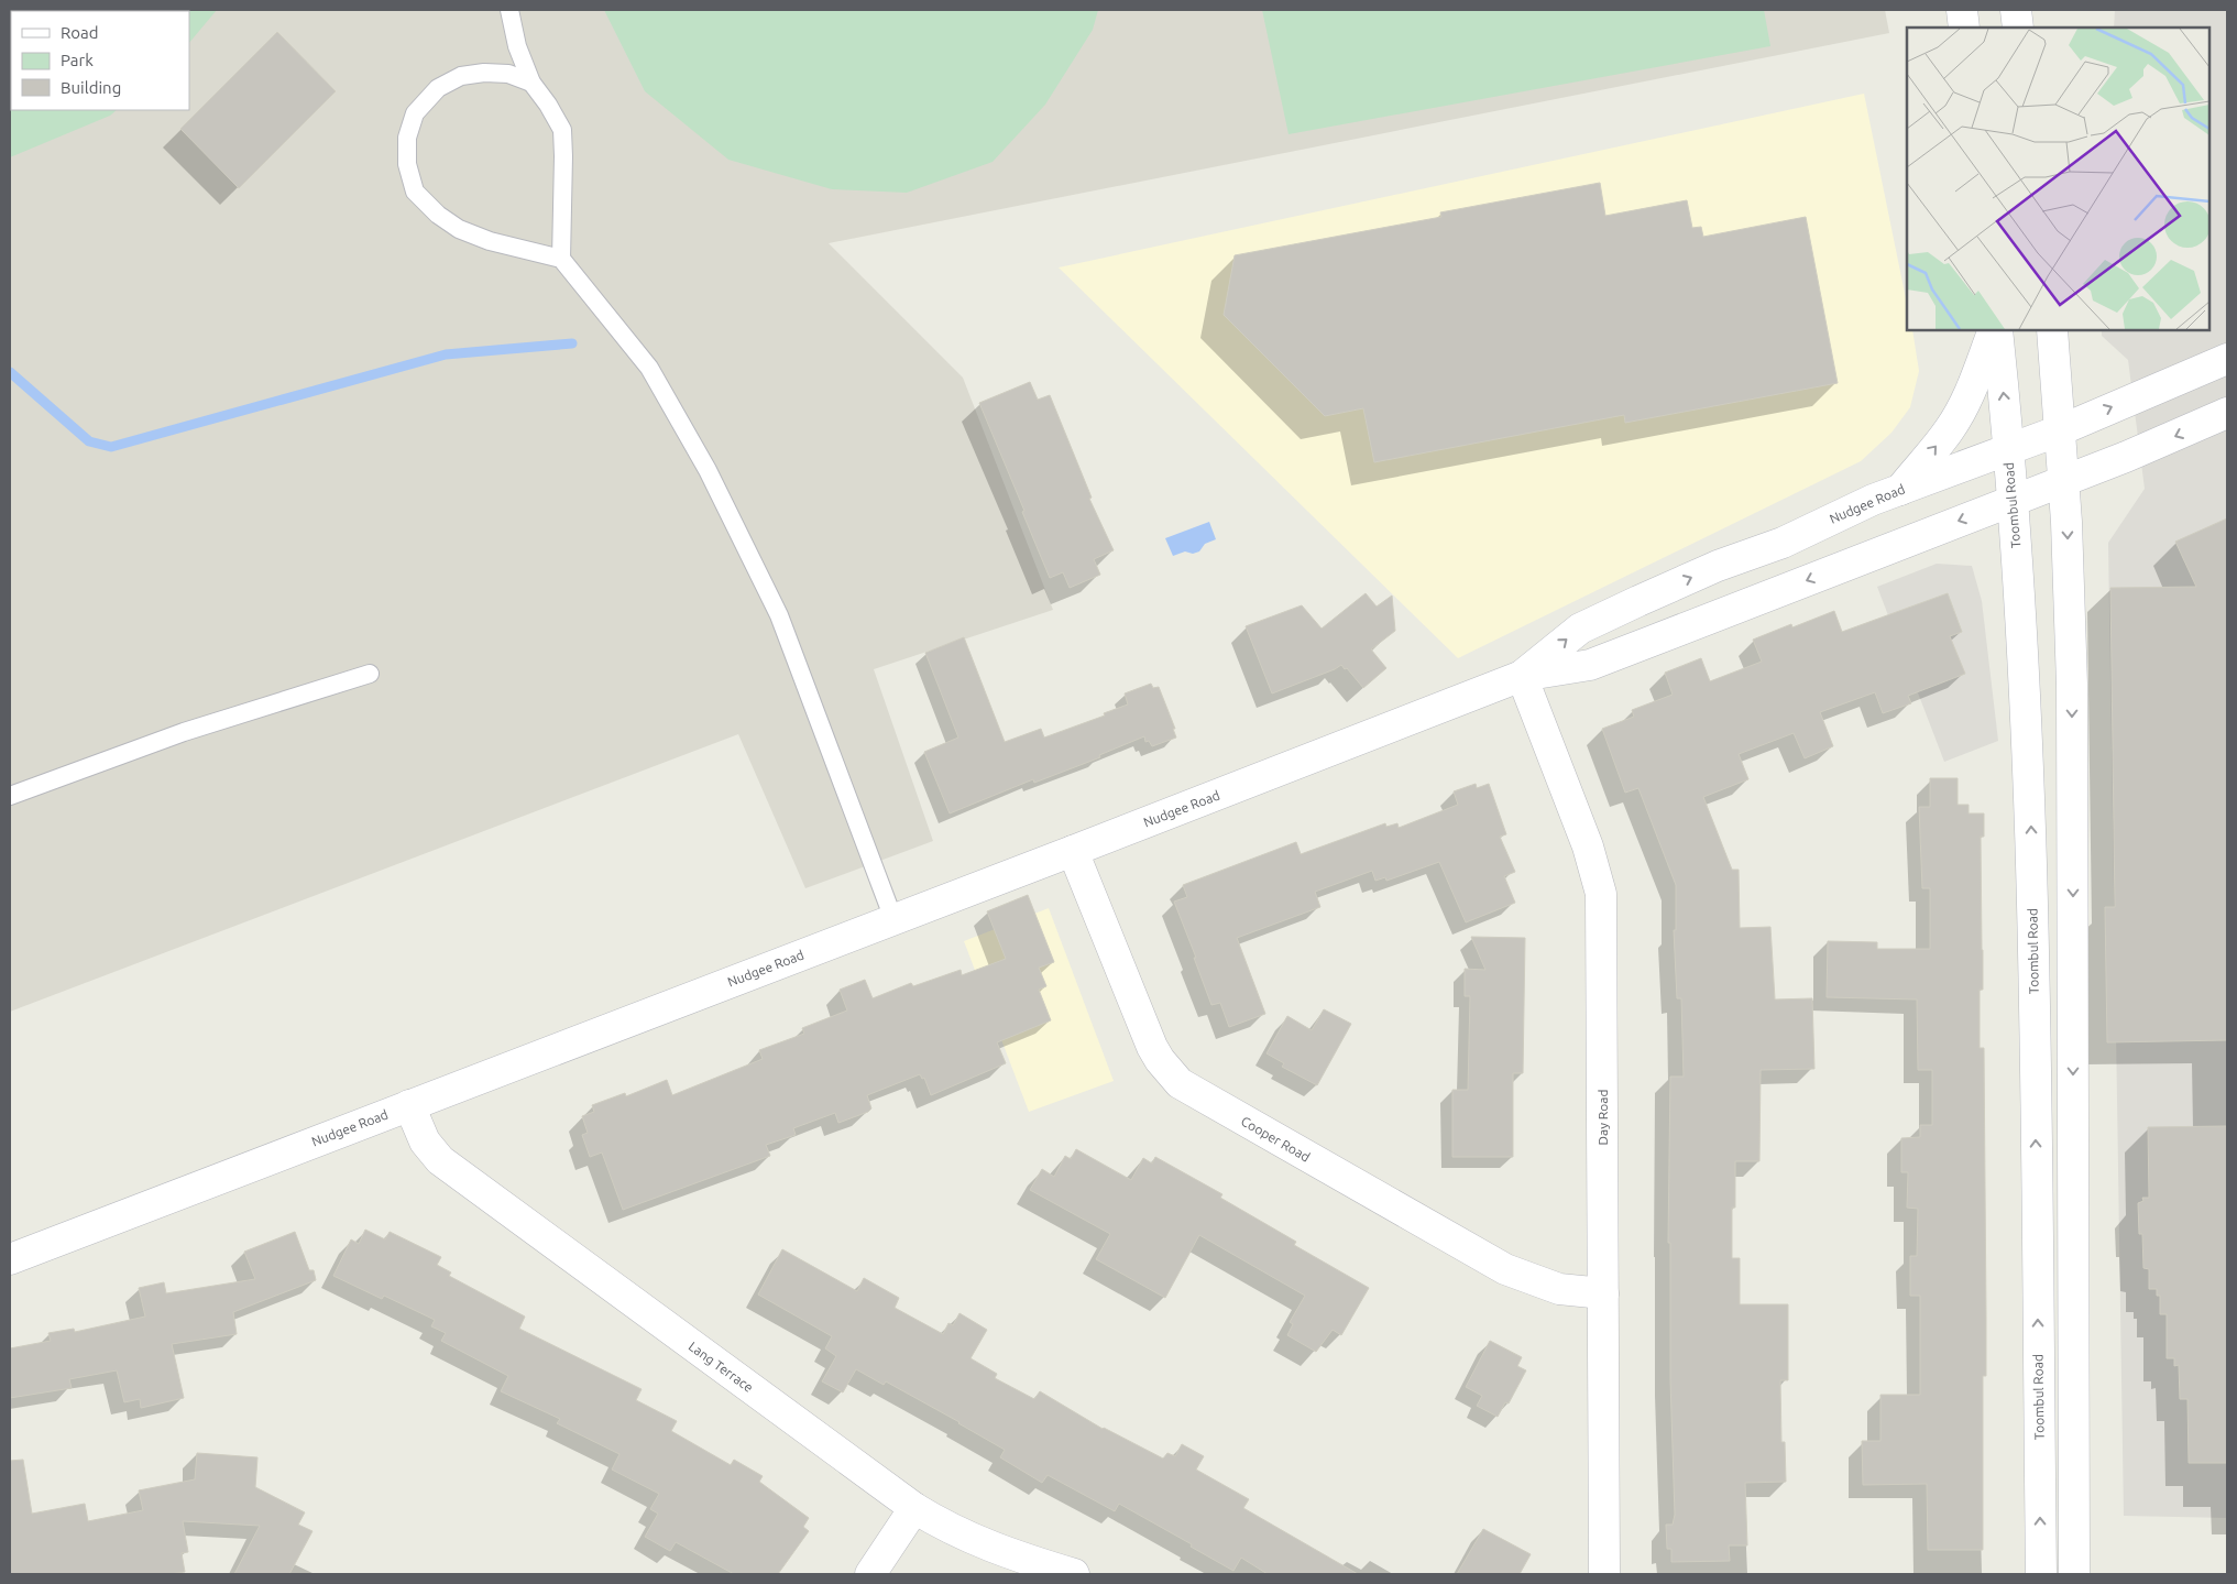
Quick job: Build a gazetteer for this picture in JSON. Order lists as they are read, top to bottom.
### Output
{
  "streets": {
    "main road": [
      "Nudgee Road",
      "Toombul Road",
      "Day Road",
      "Cooper Road",
      "Lang Terrace"
    ]
  },
  "crossings": [
    ["Nudgee Road", "Toombul Road"],
    ["Nudgee Road", "Day Road"],
    ["Nudgee Road", "Cooper Road"],
    ["Nudgee Road", "Lang Terrace"],
    ["Day Road", "Cooper Road"]
  ],
  "legend": ["Road", "Park", "Building"]
}
